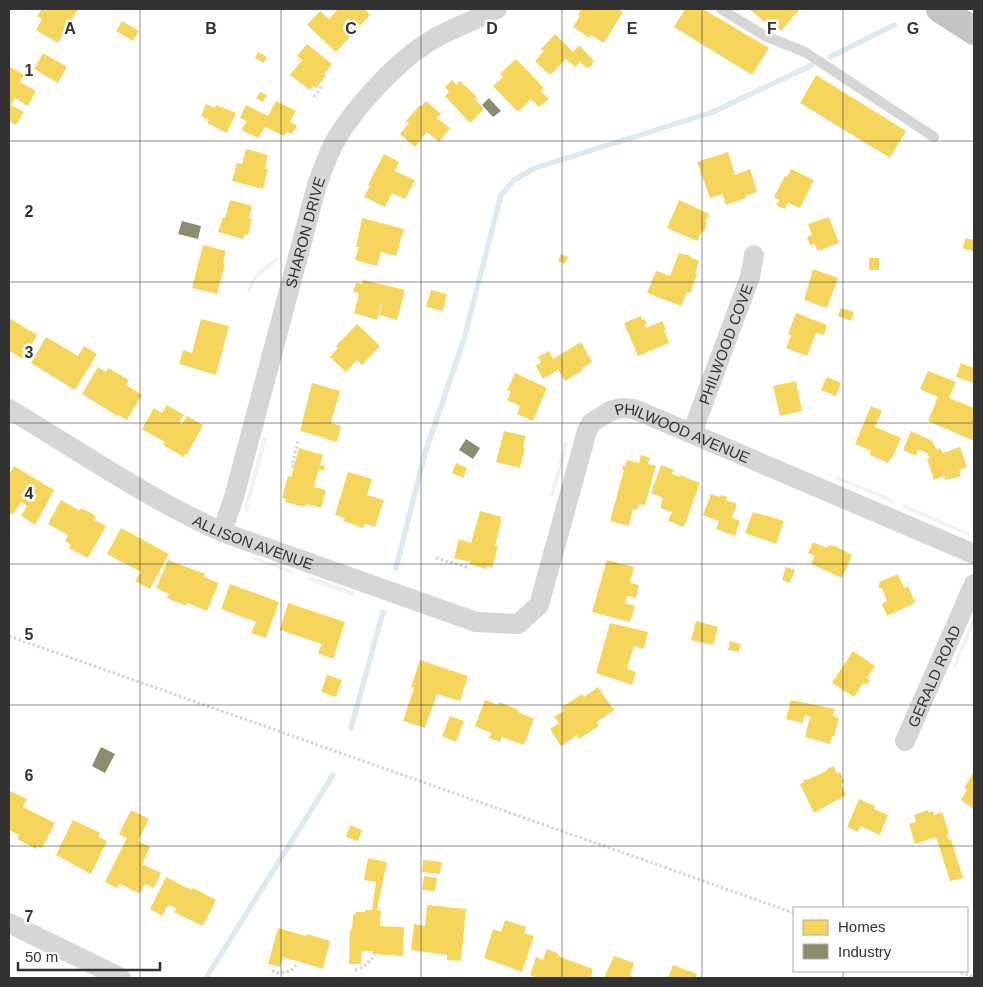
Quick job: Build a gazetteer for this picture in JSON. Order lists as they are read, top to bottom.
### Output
{
  "streets": {
    "street": [
      "SHARON DRIVE",
      "PHILWOOD COVE",
      "PHILWOOD AVENUE",
      "ALLISON AVENUE",
      "GERALD ROAD"
    ]
  },
  "crossings": [
    ["SHARON DRIVE", "ALLISON AVENUE"],
    ["PHILWOOD COVE", "PHILWOOD AVENUE"],
    ["PHILWOOD AVENUE", "ALLISON AVENUE"]
  ],
  "legend": ["Homes", "Industry"],
  "scale_bar": "50 m",
  "grid": {
    "columns": [
      "A",
      "B",
      "C",
      "D",
      "E",
      "F",
      "G"
    ],
    "rows": [
      "1",
      "2",
      "3",
      "4",
      "5",
      "6",
      "7"
    ]
  }
}
